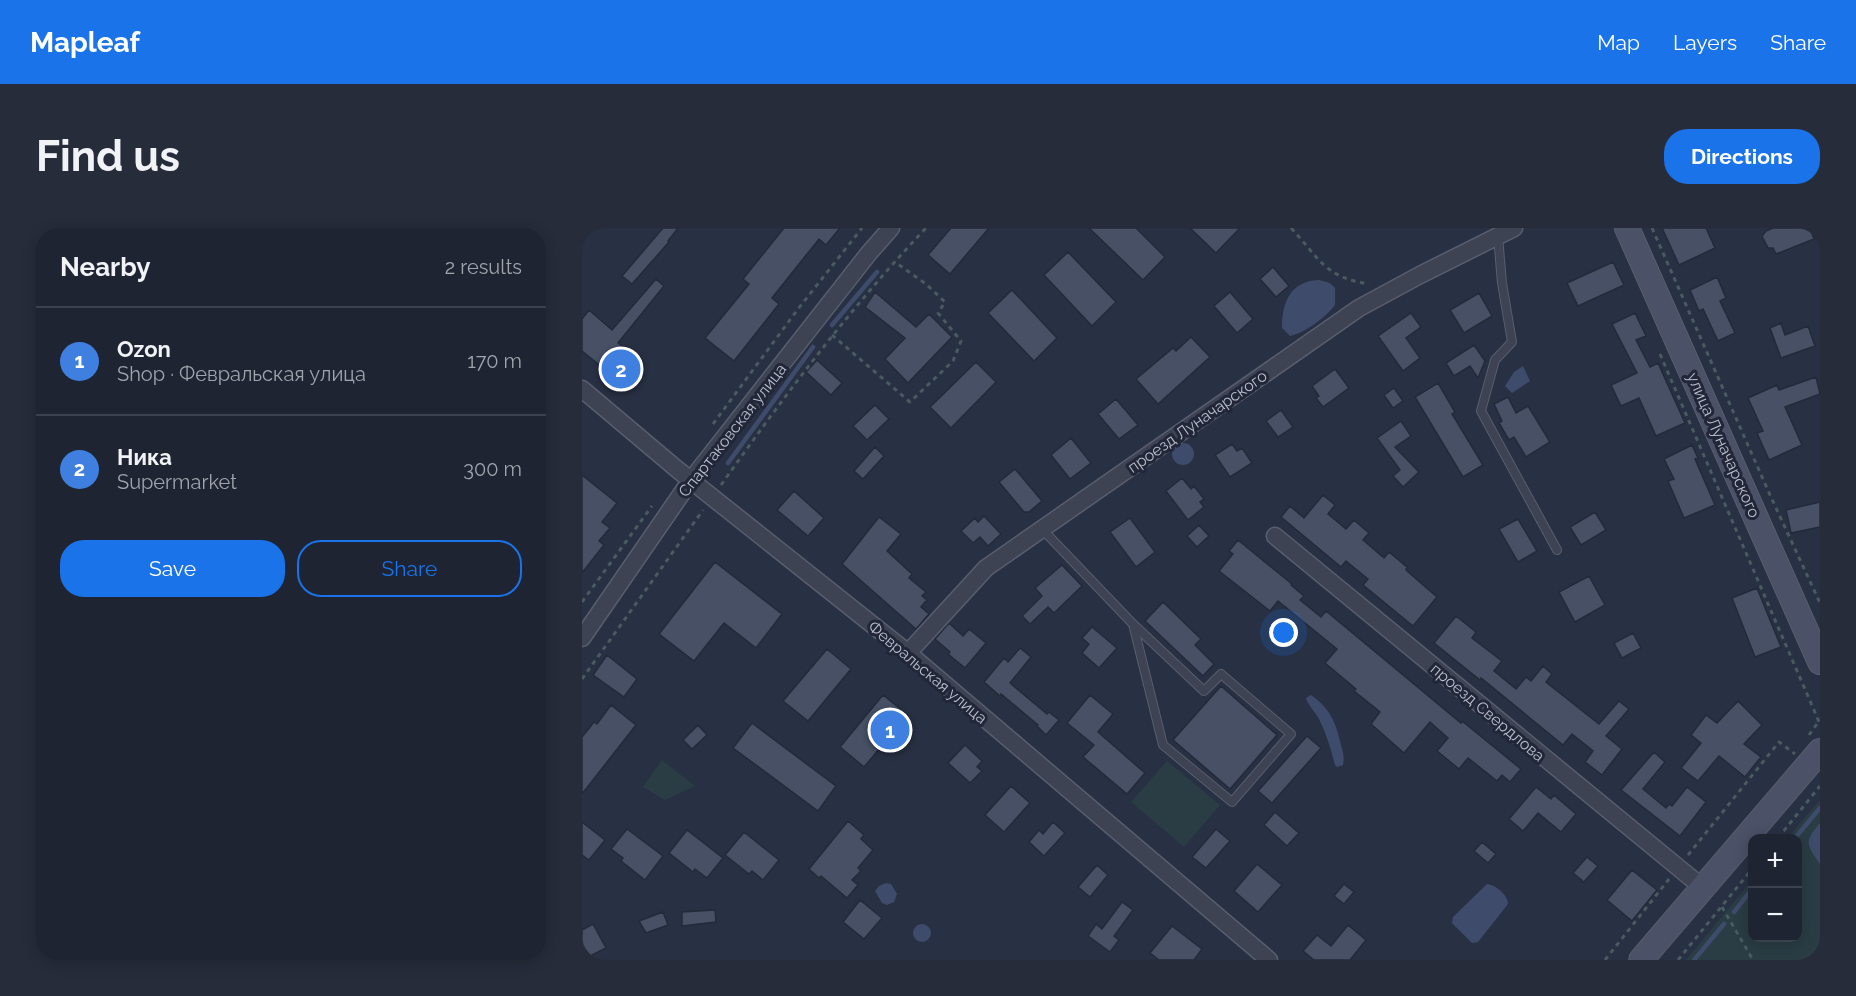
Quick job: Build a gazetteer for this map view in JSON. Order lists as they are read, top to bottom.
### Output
{
  "streets": {
    "street": [
      "проезд Луначарского",
      "Спартаковская улица",
      "улица Луначарского",
      "Февральская улица",
      "проезд Свердлова"
    ]
  },
  "crossings": [
    ["проезд Луначарского", "Февральская улица"],
    ["Спартаковская улица", "Февральская улица"]
  ],
  "page": {
    "header": "Mapleaf",
    "nav": ["Map", "Layers", "Share"],
    "buttons": [
      "Directions",
      ["Save", "Share"]
    ],
    "title": "Find us",
    "heading": ["Nearby", "2 results"],
    "list": [
      {
        "mark": "1",
        "name": "Ozon",
        "note": "Shop · Февральская улица",
        "value": "170 m"
      },
      {
        "mark": "2",
        "name": "Ника",
        "note": "Supermarket",
        "value": "300 m"
      }
    ],
    "pins": ["2", "1"],
    "map_buttons": ["+", "−"]
  }
}
